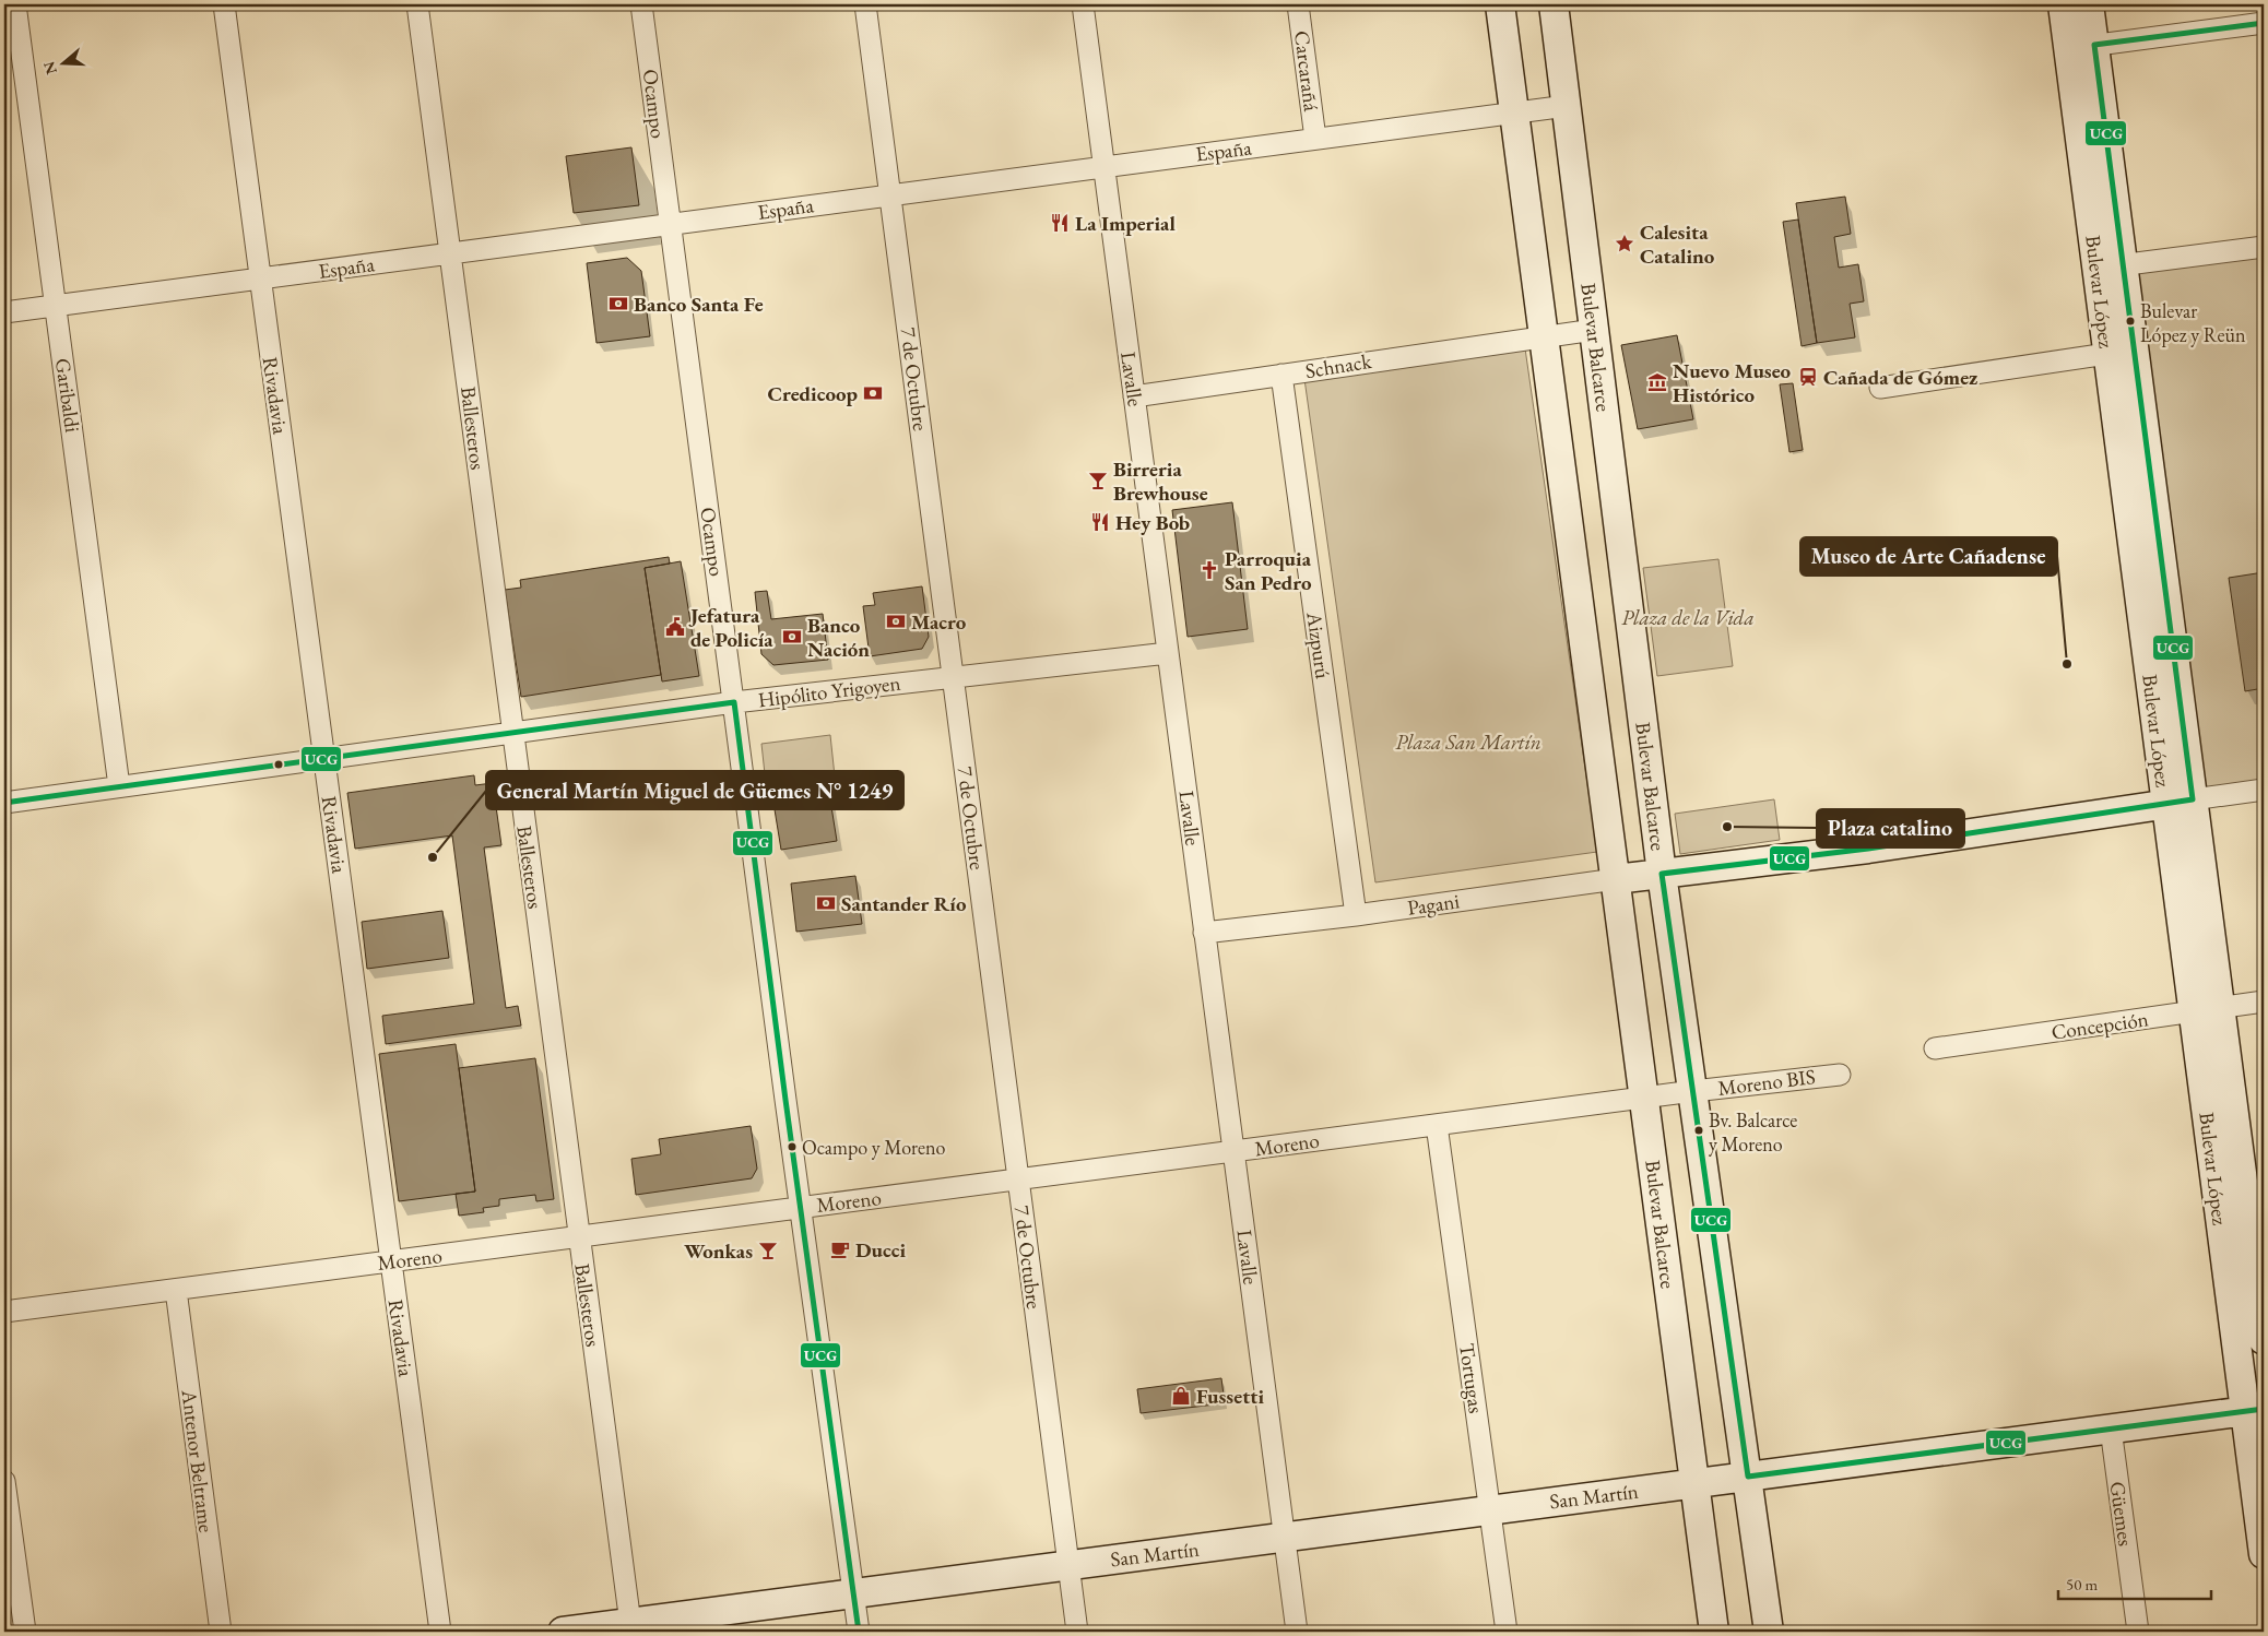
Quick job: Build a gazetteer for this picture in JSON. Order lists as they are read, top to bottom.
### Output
{
  "streets": {
    "main road": [
      "Bulevar López",
      "Bulevar Balcarce",
      "Pagani",
      "San Martín"
    ],
    "street": [
      "Carcarañá",
      "Ocampo",
      "España",
      "Schnack",
      "7 de Octubre",
      "Lavalle",
      "Garibaldi",
      "Rivadavia",
      "Ballesteros",
      "Aizpurú",
      "Hipólito Yrigoyen",
      "Concepción",
      "Moreno BIS",
      "Moreno",
      "Tortugas",
      "Antenor Beltrame",
      "Güemes"
    ]
  },
  "crossings": [
    ["Carcarañá", "España"],
    ["Ocampo", "España"],
    ["Ocampo", "Hipólito Yrigoyen"],
    ["Ocampo", "Moreno"],
    ["Ocampo", "San Martín"],
    ["España", "Bulevar Balcarce"],
    ["España", "7 de Octubre"],
    ["España", "Lavalle"],
    ["España", "Garibaldi"],
    ["España", "Rivadavia"],
    ["España", "Ballesteros"],
    ["Bulevar López", "Pagani"],
    ["Bulevar López", "Concepción"],
    ["Bulevar López", "San Martín"],
    ["Bulevar Balcarce", "Schnack"],
    ["Bulevar Balcarce", "Pagani"],
    ["Bulevar Balcarce", "Moreno BIS"],
    ["Bulevar Balcarce", "Moreno"],
    ["Bulevar Balcarce", "San Martín"],
    ["Schnack", "Lavalle"],
    ["Schnack", "Aizpurú"],
    ["7 de Octubre", "Hipólito Yrigoyen"],
    ["7 de Octubre", "Moreno"],
    ["7 de Octubre", "San Martín"],
    ["Lavalle", "Hipólito Yrigoyen"],
    ["Lavalle", "Pagani"],
    ["Lavalle", "Moreno"],
    ["Lavalle", "San Martín"],
    ["Garibaldi", "Hipólito Yrigoyen"],
    ["Rivadavia", "Hipólito Yrigoyen"],
    ["Rivadavia", "Moreno"],
    ["Ballesteros", "Hipólito Yrigoyen"],
    ["Ballesteros", "Moreno"],
    ["Ballesteros", "San Martín"],
    ["Aizpurú", "Pagani"],
    ["Moreno BIS", "Moreno"],
    ["Moreno", "Tortugas"],
    ["Moreno", "Antenor Beltrame"],
    ["Tortugas", "San Martín"],
    ["San Martín", "Güemes"]
  ],
  "parks": ["Plaza de la Vida", "Plaza San Martín"],
  "places": {
    "restaurant": ["La Imperial", "Hey Bob"],
    "place": ["Calesita Catalino"],
    "bank": [
      "Banco Santa Fe",
      "Credicoop",
      "Macro",
      "Banco Nación",
      "Santander Río"
    ],
    "other": [
      "Bulevar López y Reün",
      "Museo de Arte Cañadense",
      "Plaza catalino",
      "General Martín Miguel de Güemes N° 1249",
      "Bv. Balcarce y Moreno",
      "Ocampo y Moreno"
    ],
    "station": ["Cañada de Gómez"],
    "museum": ["Nuevo Museo Histórico"],
    "bar": ["Birreria Brewhouse", "Wonkas"],
    "church": ["Parroquia San Pedro"],
    "public building": ["Jefatura de Policía"],
    "cafe": ["Ducci"],
    "shop": ["Fussetti"]
  },
  "lines": ["transit line UCG"],
  "scale_bar": "50 m",
  "north": "left"
}
